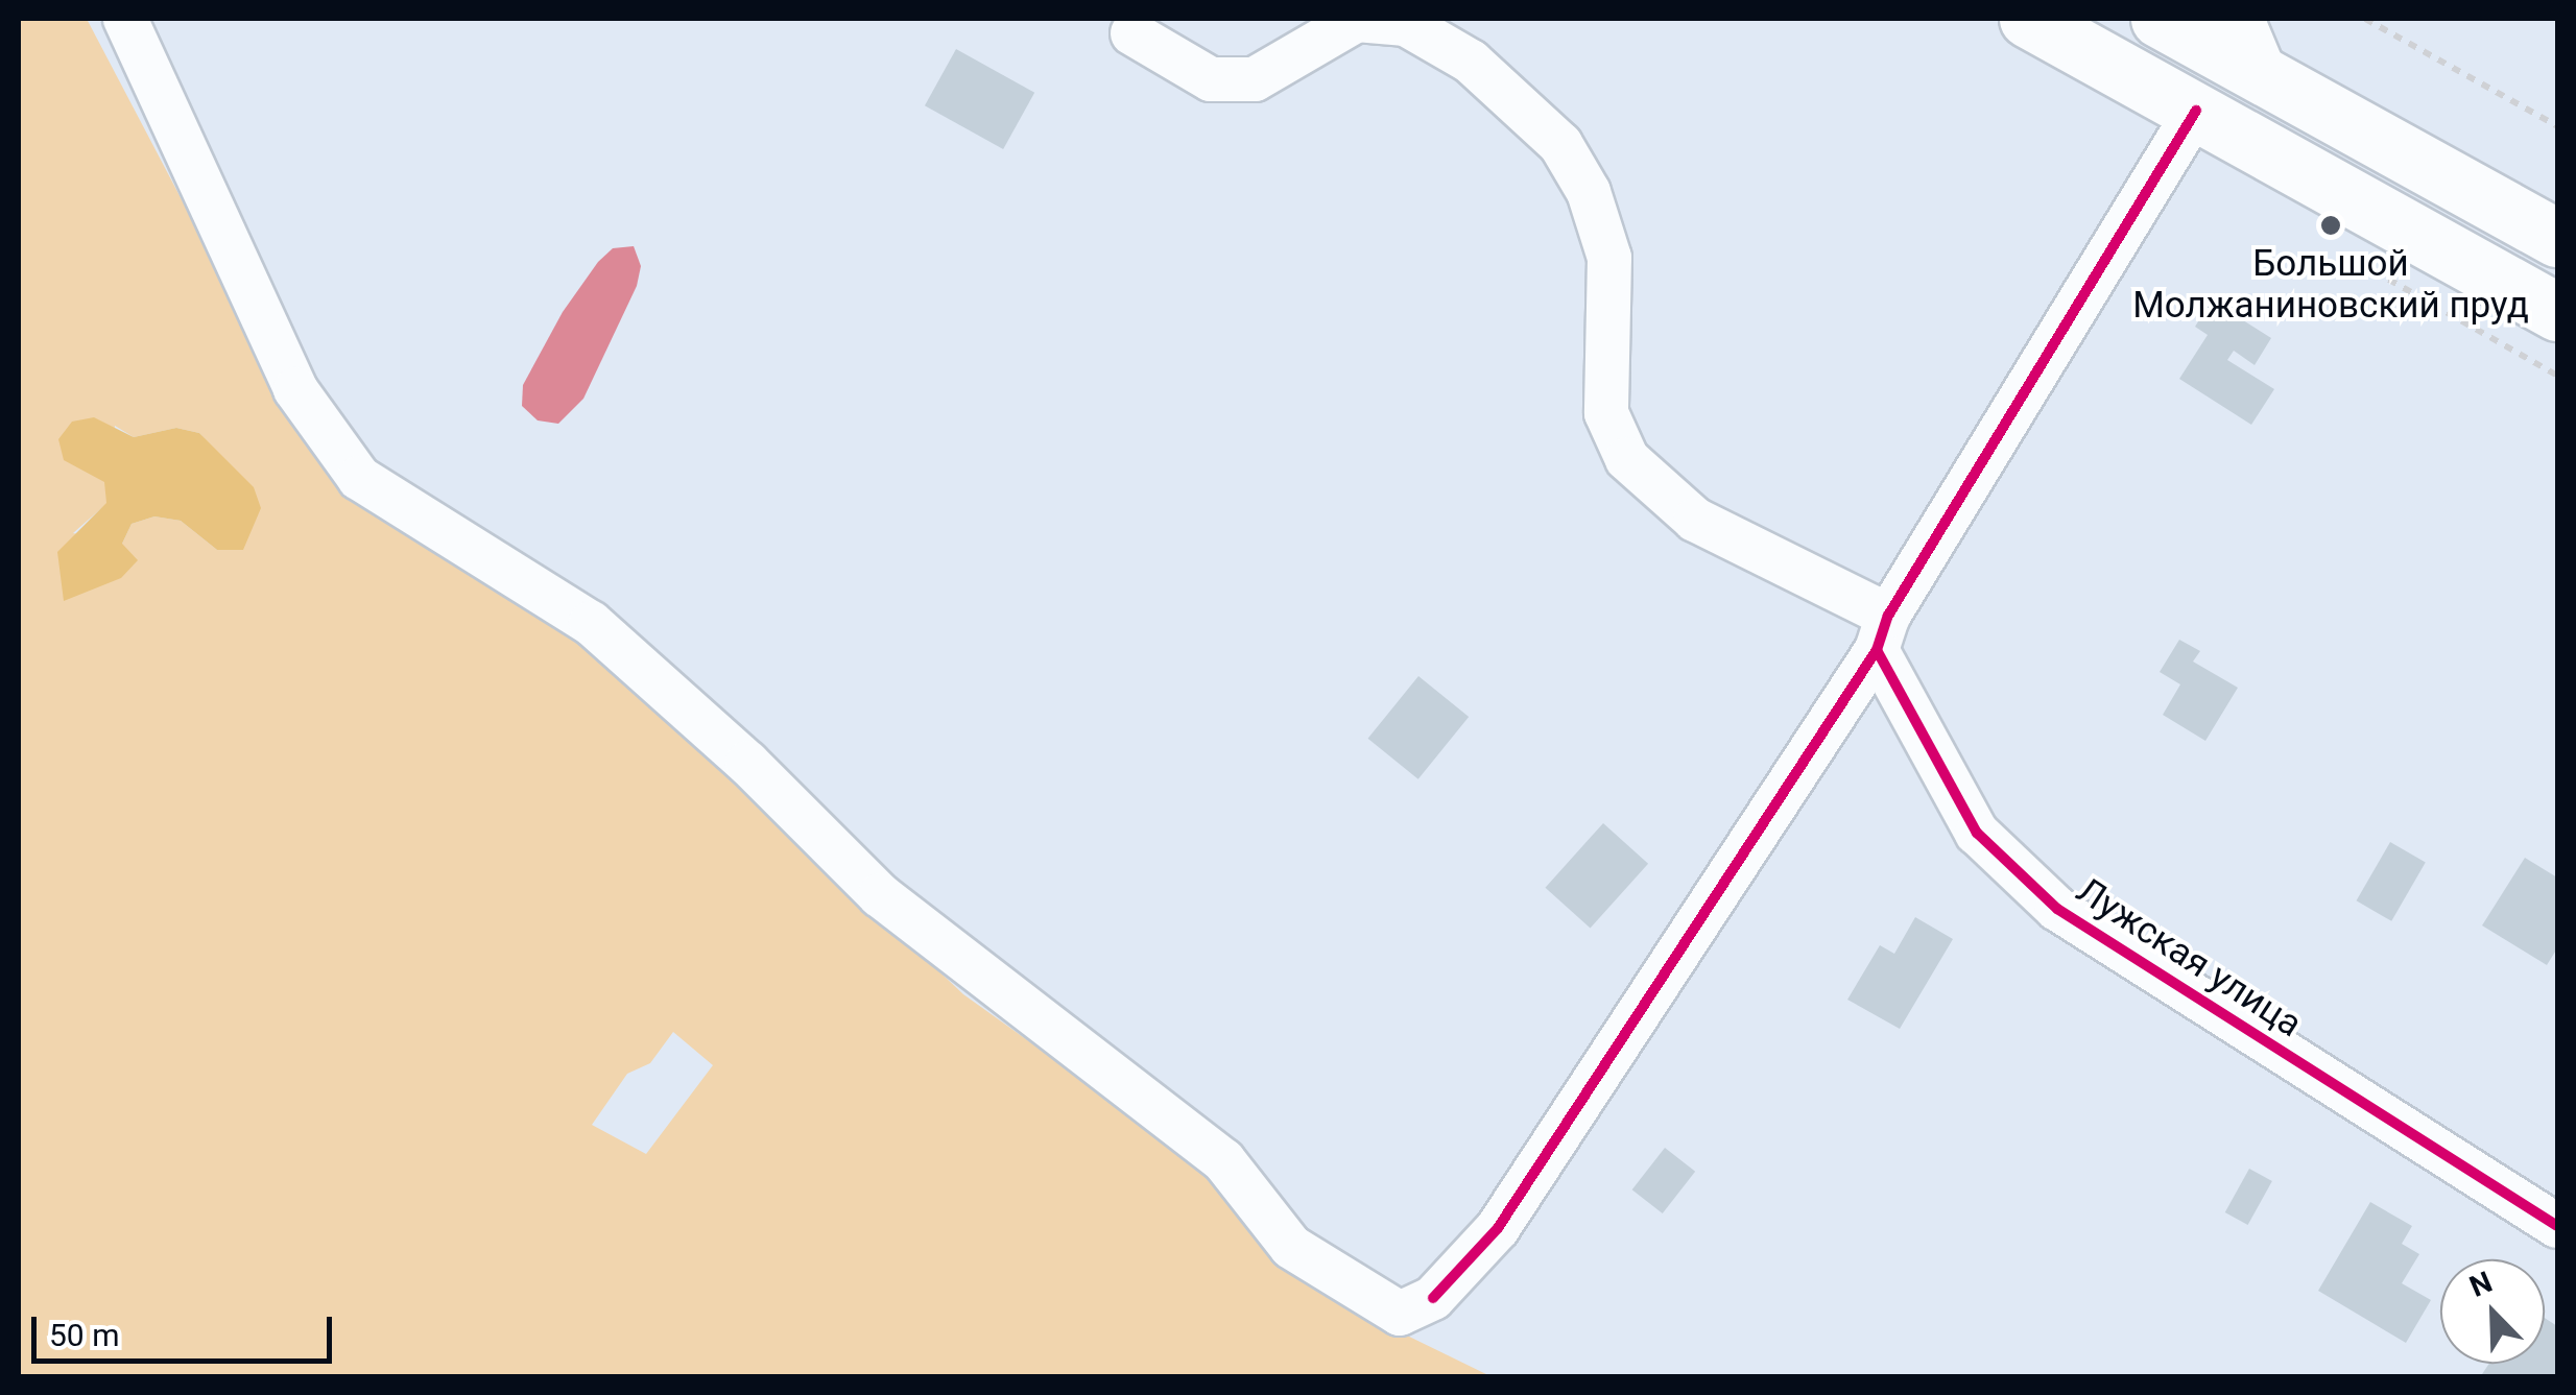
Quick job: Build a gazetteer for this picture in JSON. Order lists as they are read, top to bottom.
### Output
{
  "streets": {
    "street": ["Лужская улица"]
  },
  "places": ["Большой Молжаниновский пруд"],
  "scale_bar": "50 m",
  "north": "top left"
}
